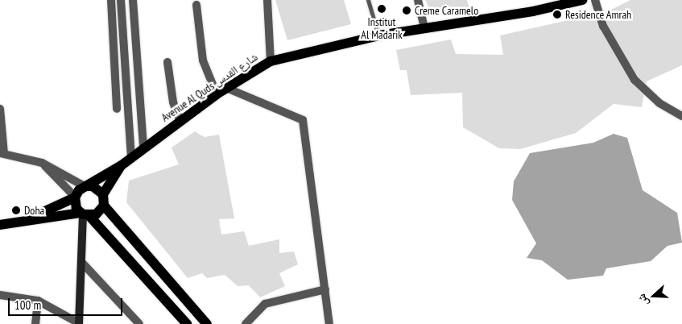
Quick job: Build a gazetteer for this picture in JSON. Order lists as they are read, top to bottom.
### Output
{
  "streets": {
    "main road": ["Avenue Al Quds شارع القدس"]
  },
  "places": [
    "Institut Al Madarik",
    "Creme Caramelo",
    "Residence Amrah",
    "Doha"
  ],
  "scale_bar": "100 m",
  "north": "left"
}
